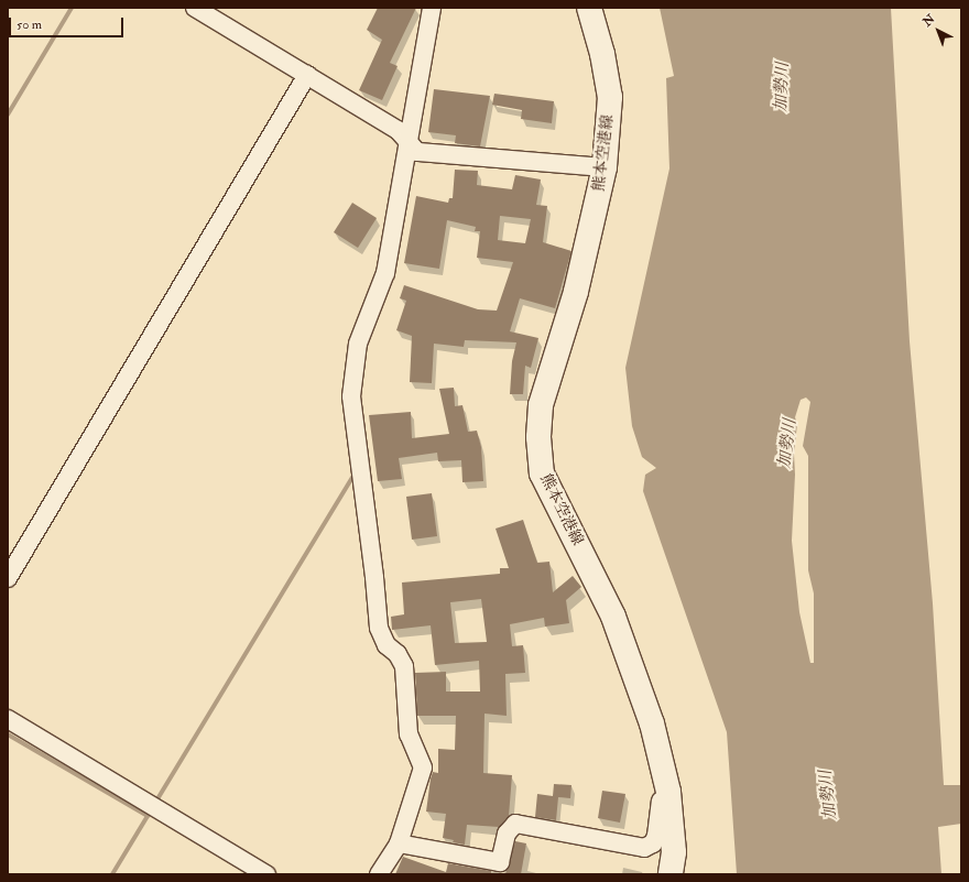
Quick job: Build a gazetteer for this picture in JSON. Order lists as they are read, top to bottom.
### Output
{
  "streets": {
    "main road": ["熊本空港線"]
  },
  "water": ["加勢川"],
  "scale_bar": "50 m",
  "north": "top left"
}
